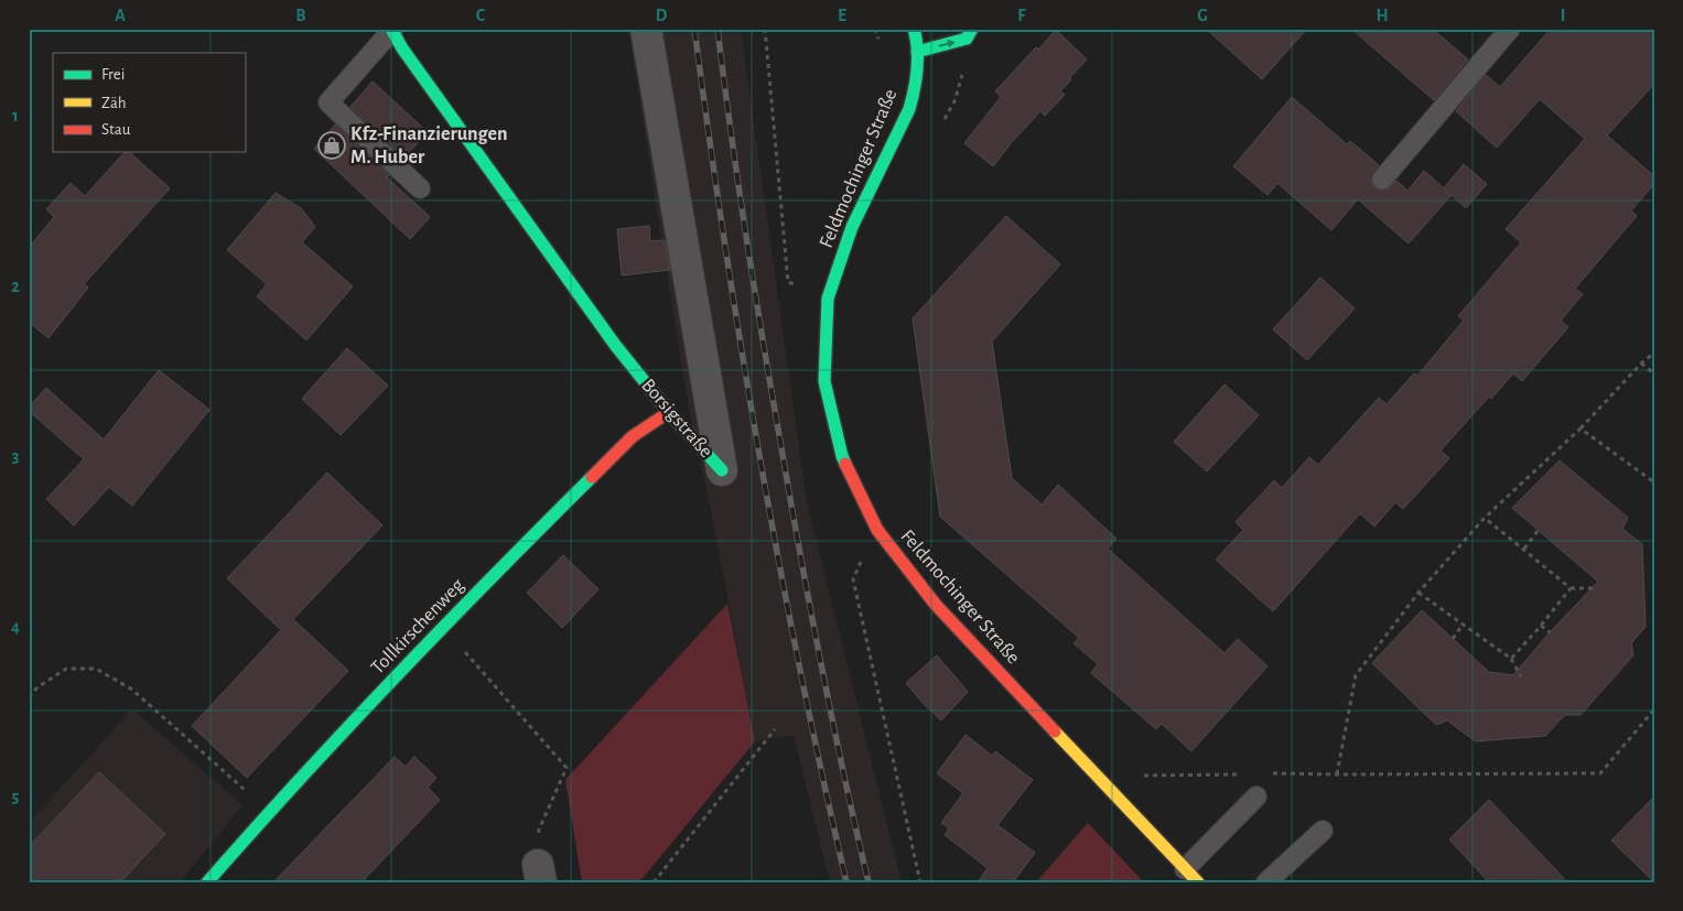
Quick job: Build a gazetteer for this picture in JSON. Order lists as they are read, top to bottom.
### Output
{
  "streets": {
    "street": ["Feldmochinger Straße", "Borsigstraße", "Tollkirschenweg"]
  },
  "crossings": [
    ["Borsigstraße", "Tollkirschenweg"]
  ],
  "places": {
    "shop": ["Kfz-Finanzierungen M. Huber"]
  },
  "legend": ["Frei", "Zäh", "Stau"],
  "grid": {
    "columns": [
      "A",
      "B",
      "C",
      "D",
      "E",
      "F",
      "G",
      "H",
      "I"
    ],
    "rows": [
      "1",
      "2",
      "3",
      "4",
      "5"
    ]
  }
}
